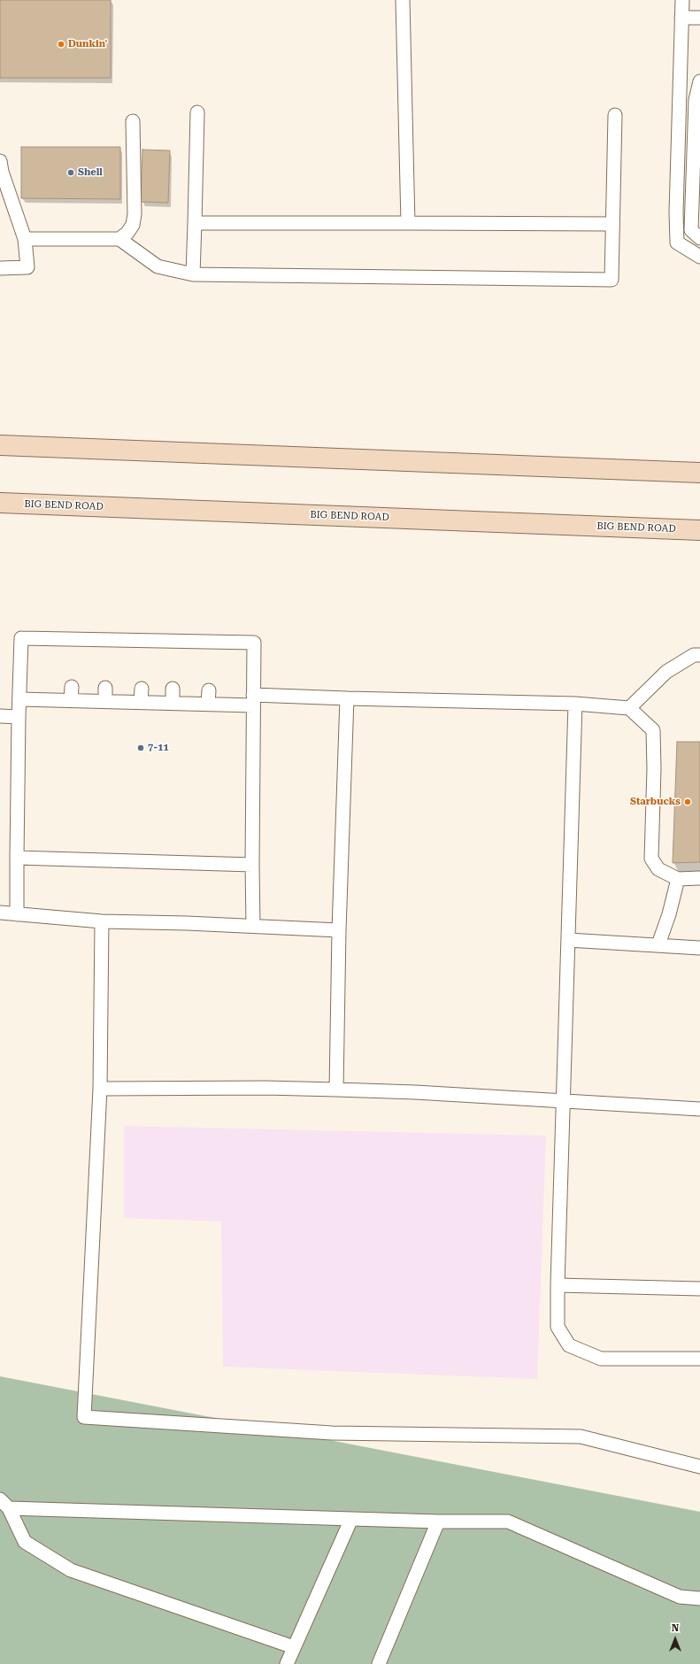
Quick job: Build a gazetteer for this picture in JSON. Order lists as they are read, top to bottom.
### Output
{
  "streets": {
    "main road": ["BIG BEND ROAD"]
  },
  "places": [
    "Dunkin'",
    "Shell",
    "7-11",
    "Starbucks"
  ],
  "north": "top"
}
